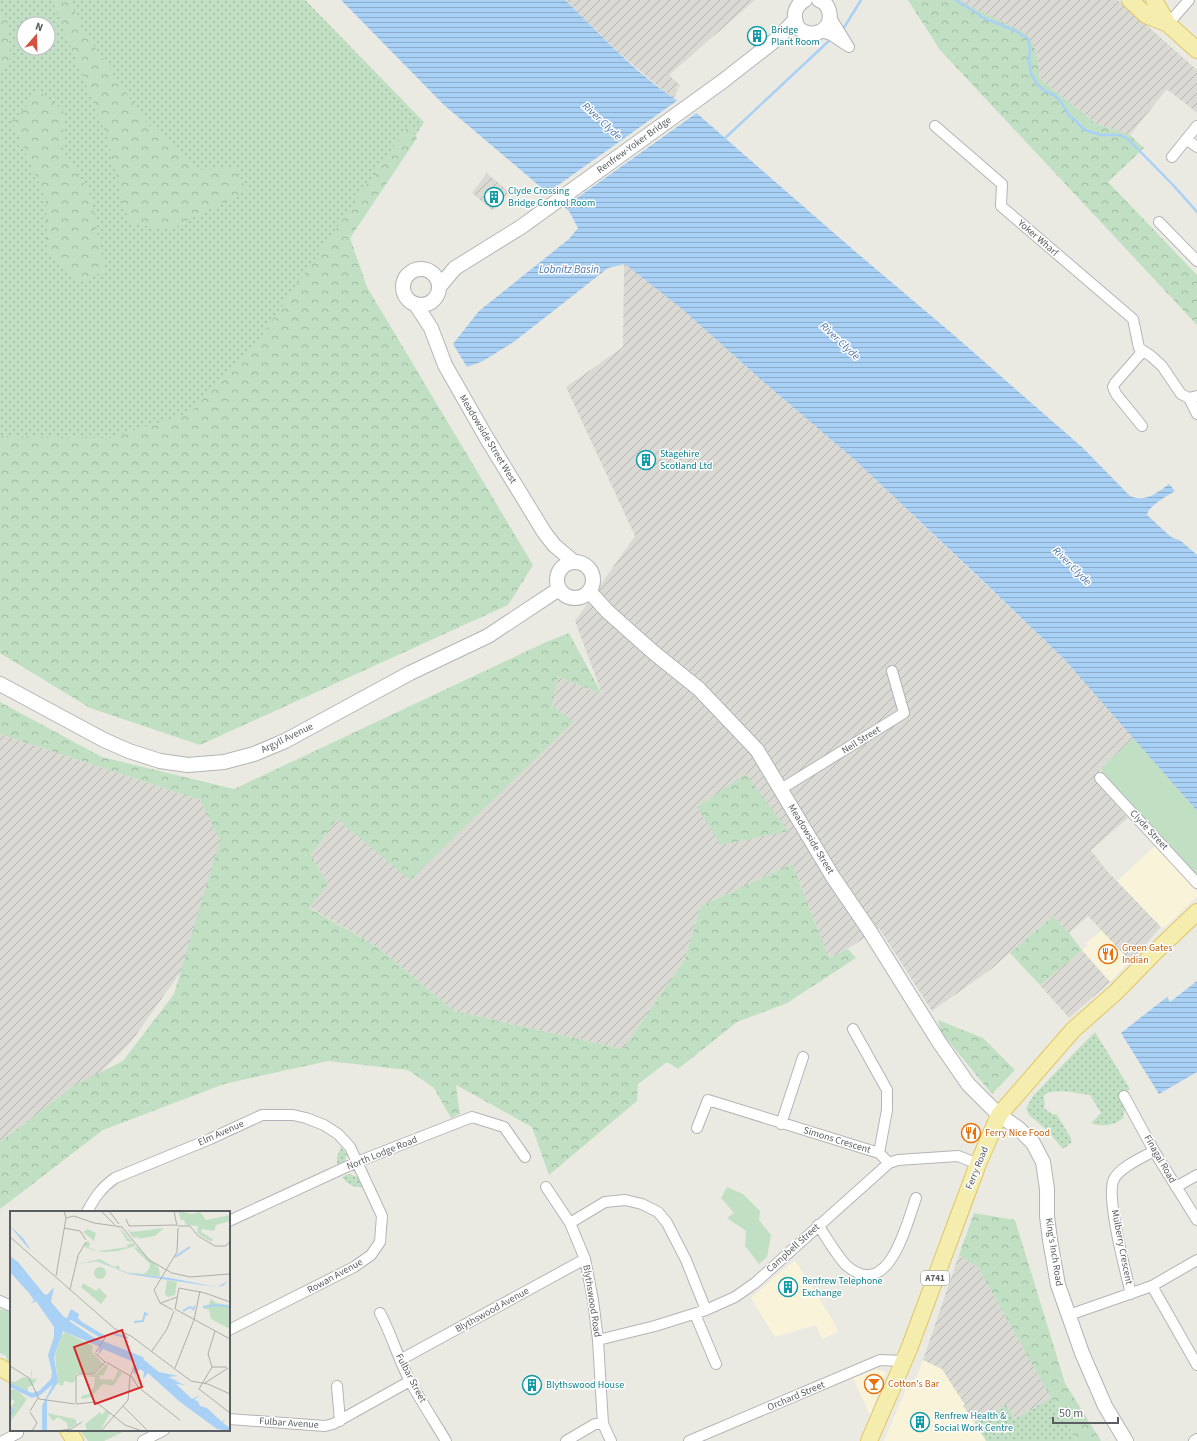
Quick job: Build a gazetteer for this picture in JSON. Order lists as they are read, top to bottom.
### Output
{
  "streets": {
    "main road": ["Ferry Road", "A741"],
    "street": [
      "Renfrew-Yoker Bridge",
      "Yoker Wharf",
      "Meadowside Street West",
      "Argyll Avenue",
      "Neil Street",
      "Clyde Street",
      "Meadowside Street",
      "Elm Avenue",
      "Simons Crescent",
      "North Lodge Road",
      "Finagal Road",
      "Mulberry Crescent",
      "Campbell Street",
      "King's Inch Road",
      "Rowan Avenue",
      "Blythswood Road",
      "Blythswood Avenue",
      "Fulbar Street",
      "Orchard Street",
      "Fulbar Avenue"
    ]
  },
  "crossings": [
    ["Meadowside Street West", "Argyll Avenue"],
    ["Meadowside Street West", "Meadowside Street"],
    ["Argyll Avenue", "Meadowside Street"],
    ["Neil Street", "Meadowside Street"],
    ["Meadowside Street", "Ferry Road"],
    ["Meadowside Street", "King's Inch Road"],
    ["Elm Avenue", "North Lodge Road"],
    ["Elm Avenue", "Rowan Avenue"],
    ["Simons Crescent", "Campbell Street"],
    ["North Lodge Road", "Rowan Avenue"],
    ["Finagal Road", "Mulberry Crescent"],
    ["Ferry Road", "King's Inch Road"],
    ["Ferry Road", "Orchard Street"],
    ["Campbell Street", "Blythswood Road"],
    ["Blythswood Road", "Blythswood Avenue"],
    ["Blythswood Avenue", "Fulbar Street"],
    ["Fulbar Street", "Fulbar Avenue"]
  ],
  "water": ["River Clyde", "Lobnitz Basin"],
  "places": {
    "building": [
      "Bridge Plant Room",
      "Clyde Crossing Bridge Control Room",
      "Stagehire Scotland Ltd",
      "Renfrew Telephone Exchange",
      "Blythswood House",
      "Renfrew Health & Social Work Centre"
    ],
    "restaurant": ["Green Gates Indian", "Ferry Nice Food"],
    "bar": ["Cotton's Bar"]
  },
  "scale_bar": "50 m",
  "north": "top"
}
